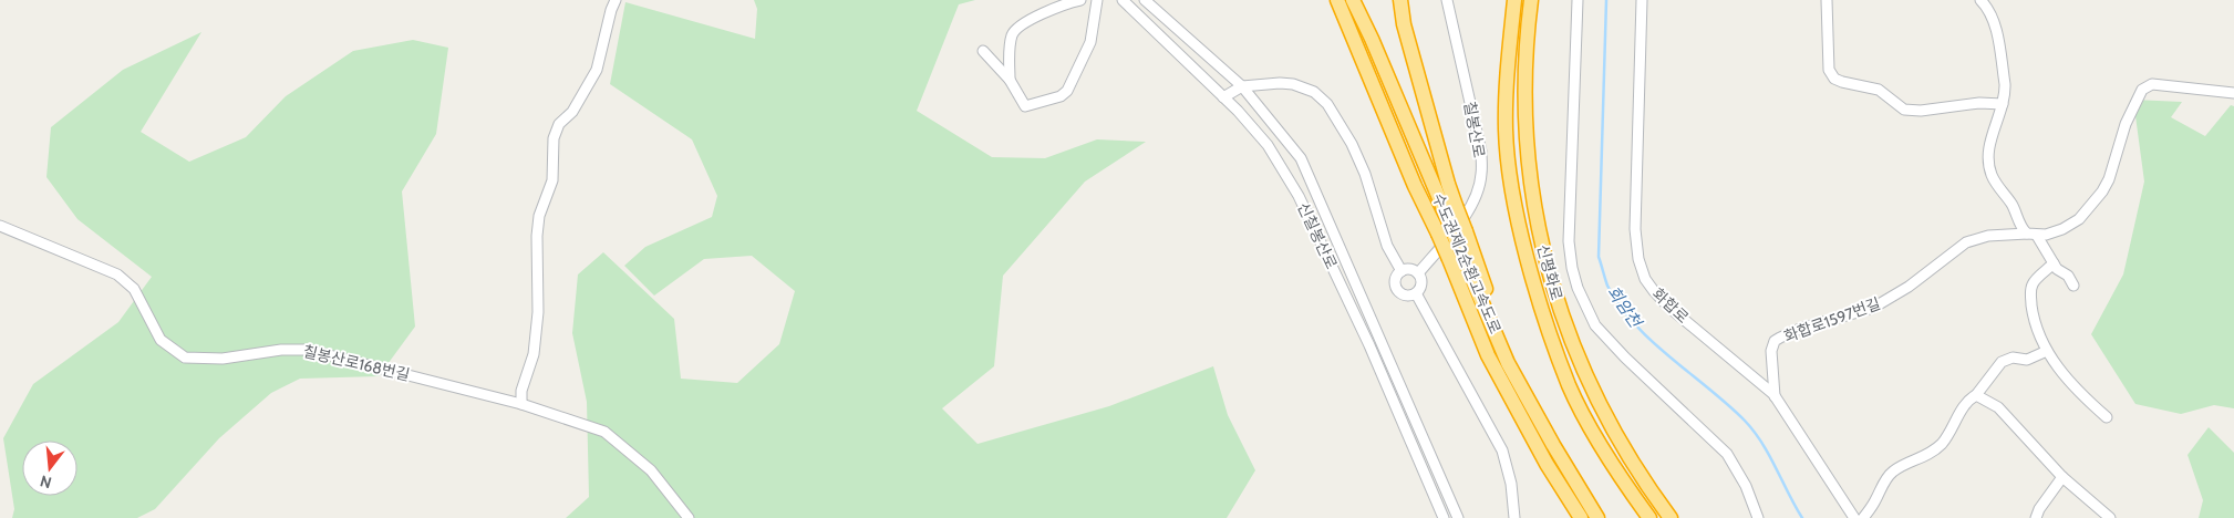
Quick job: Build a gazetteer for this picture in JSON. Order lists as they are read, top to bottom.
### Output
{
  "streets": {
    "highway": ["수도권제2순환고속도로", "신평화로"],
    "street": [
      "칠봉산로",
      "신칠봉산로",
      "화합로",
      "화합로1597번길",
      "칠봉산로168번길"
    ]
  },
  "crossings": [
    ["화합로", "화합로1597번길"]
  ],
  "water": ["회암천"],
  "north": "bottom"
}
